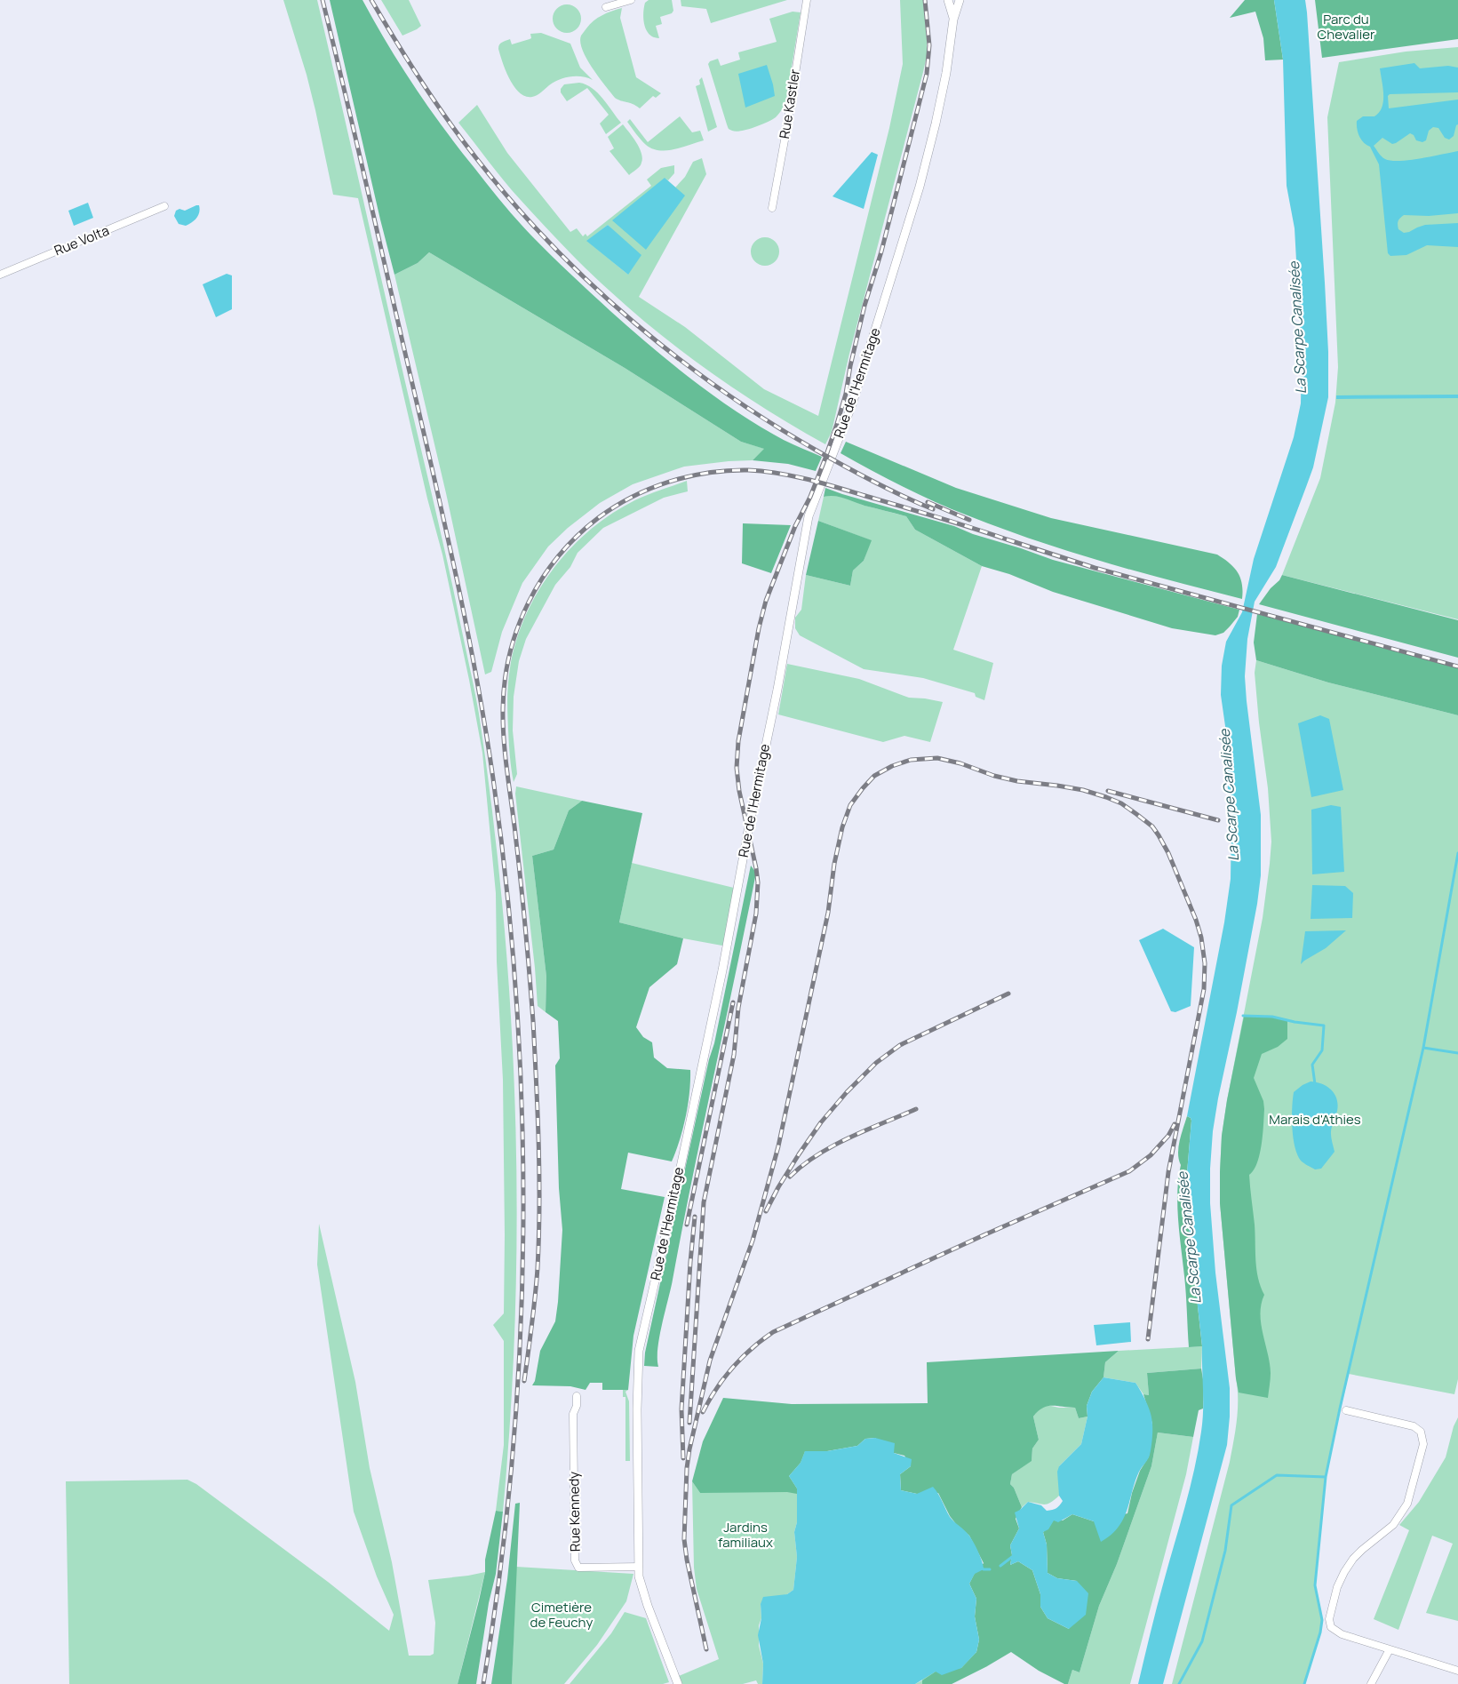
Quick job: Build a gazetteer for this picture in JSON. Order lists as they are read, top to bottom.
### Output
{
  "streets": {
    "street": [
      "Rue Kastler",
      "Rue Volta",
      "Rue de l'Hermitage",
      "Rue Kennedy"
    ]
  },
  "crossings": [
    ["Rue de l'Hermitage", "Rue Kennedy"]
  ],
  "water": ["La Scarpe Canalisée"],
  "parks": [
    "Parc du Chevalier",
    "Marais d'Athies",
    "Jardins familiaux",
    "Cimetière de Feuchy"
  ]
}
